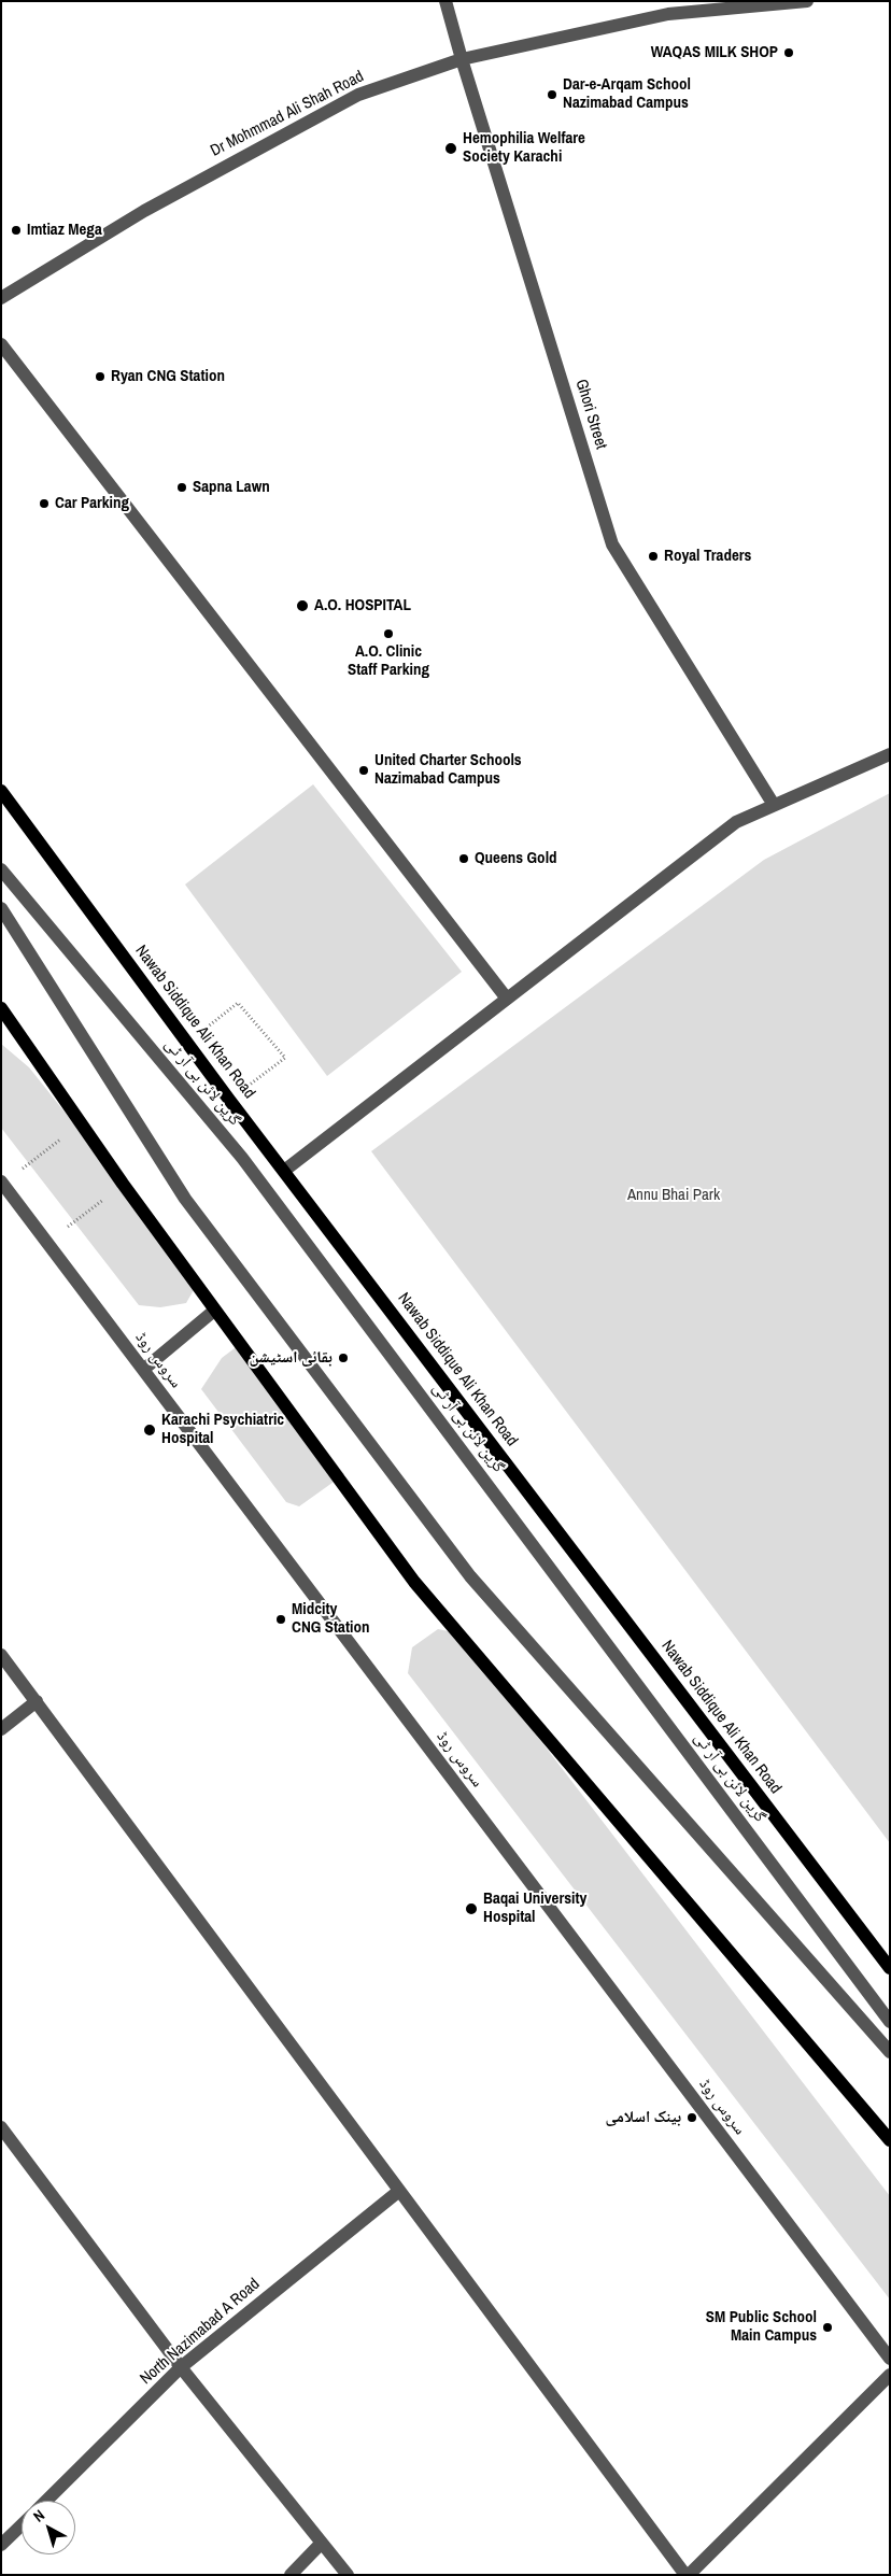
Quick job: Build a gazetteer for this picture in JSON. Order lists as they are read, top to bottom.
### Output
{
  "streets": {
    "main road": ["Nawab Siddique Ali Khan Road"],
    "street": [
      "Dr Mohmmad Ali Shah Road",
      "Ghori Street",
      "گرین لائن بی آر ٹی",
      "سروس روڈ",
      "North Nazimabad A Road"
    ]
  },
  "crossings": [
    ["Dr Mohmmad Ali Shah Road", "Ghori Street"]
  ],
  "parks": ["Annu Bhai Park"],
  "places": [
    "WAQAS MILK SHOP",
    "Dar-e-Arqam School Nazimabad Campus",
    "Hemophilia Welfare Society Karachi",
    "Imtiaz Mega",
    "Ryan CNG Station",
    "Sapna Lawn",
    "Car Parking",
    "Royal Traders",
    "A.O. HOSPITAL",
    "A.O. Clinic Staff Parking",
    "United Charter Schools Nazimabad Campus",
    "Queens Gold",
    "بقائی اسٹیشن",
    "Karachi Psychiatric Hospital",
    "Midcity CNG Station",
    "Baqai University Hospital",
    "بینک اسلامی",
    "SM Public School Main Campus"
  ],
  "north": "top left"
}
